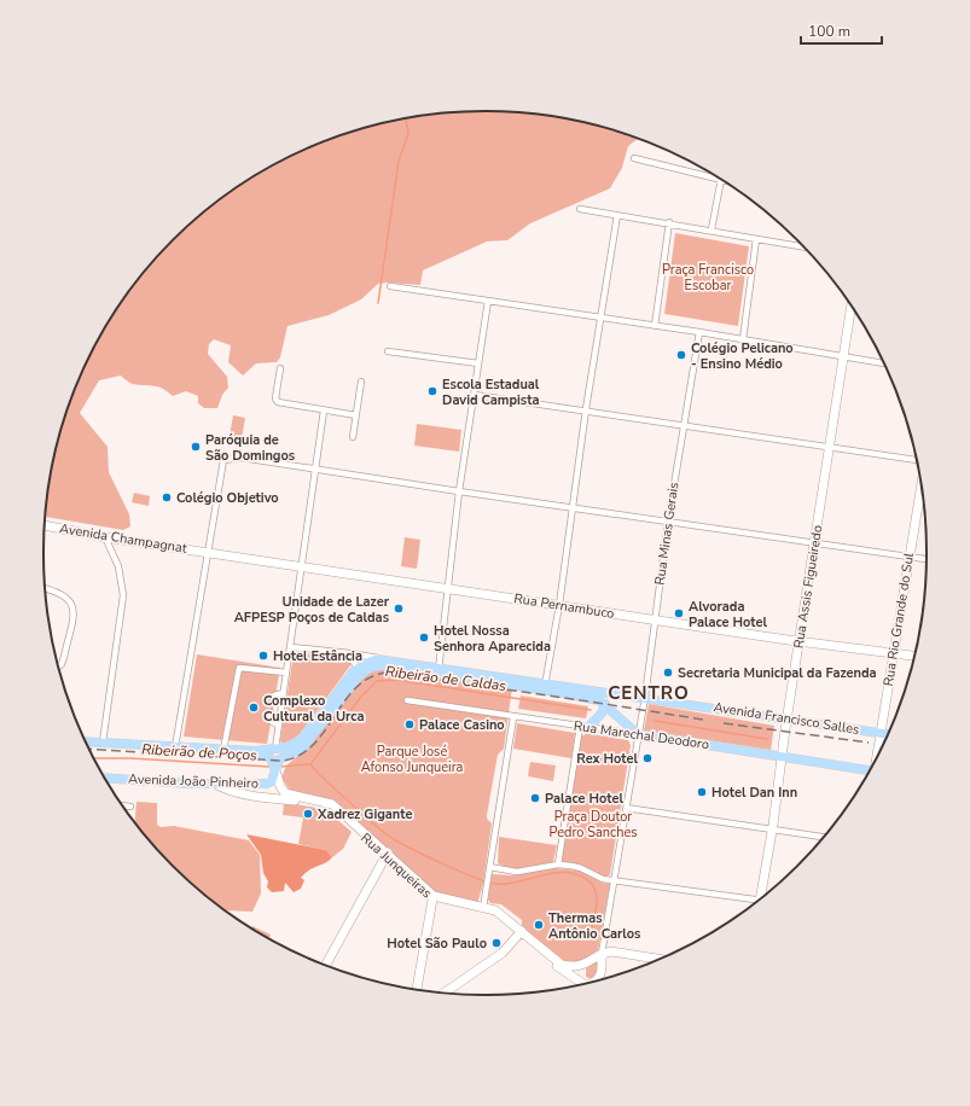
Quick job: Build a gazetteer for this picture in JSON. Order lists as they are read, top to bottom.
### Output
{
  "streets": {
    "main road": ["Avenida Francisco Salles", "Rua Marechal Deodoro", "Avenida João Pinheiro"],
    "street": [
      "Rua Minas Gerais",
      "Avenida Champagnat",
      "Rua Assis Figueiredo",
      "Rua Pernambuco",
      "Rua Rio Grande do Sul",
      "Rua Junqueiras"
    ]
  },
  "crossings": [
    ["Rua Minas Gerais", "Rua Pernambuco"],
    ["Rua Minas Gerais", "Avenida Francisco Salles"],
    ["Rua Minas Gerais", "Rua Marechal Deodoro"],
    ["Avenida Champagnat", "Rua Pernambuco"],
    ["Rua Assis Figueiredo", "Rua Pernambuco"],
    ["Rua Assis Figueiredo", "Avenida Francisco Salles"],
    ["Rua Assis Figueiredo", "Rua Marechal Deodoro"],
    ["Rua Pernambuco", "Rua Rio Grande do Sul"],
    ["Rua Rio Grande do Sul", "Avenida Francisco Salles"],
    ["Avenida Francisco Salles", "Rua Marechal Deodoro"],
    ["Avenida Francisco Salles", "Avenida João Pinheiro"],
    ["Avenida Francisco Salles", "Rua Junqueiras"],
    ["Avenida João Pinheiro", "Rua Junqueiras"]
  ],
  "districts": ["CENTRO"],
  "water": ["Ribeirão de Caldas", "Ribeirão de Poços"],
  "parks": ["Praça Francisco Escobar", "Parque José Afonso Junqueira", "Praça Doutor Pedro Sanches"],
  "places": [
    "Colégio Pelicano - Ensino Médio",
    "Escola Estadual David Campista",
    "Paróquia de São Domingos",
    "Colégio Objetivo",
    "Unidade de Lazer AFPESP Poços de Caldas",
    "Alvorada Palace Hotel",
    "Hotel Nossa Senhora Aparecida",
    "Hotel Estância",
    "Secretaria Municipal da Fazenda",
    "Complexo Cultural da Urca",
    "Palace Casino",
    "Rex Hotel",
    "Hotel Dan Inn",
    "Palace Hotel",
    "Xadrez Gigante",
    "Thermas Antônio Carlos",
    "Hotel São Paulo"
  ],
  "scale_bar": "100 m"
}
